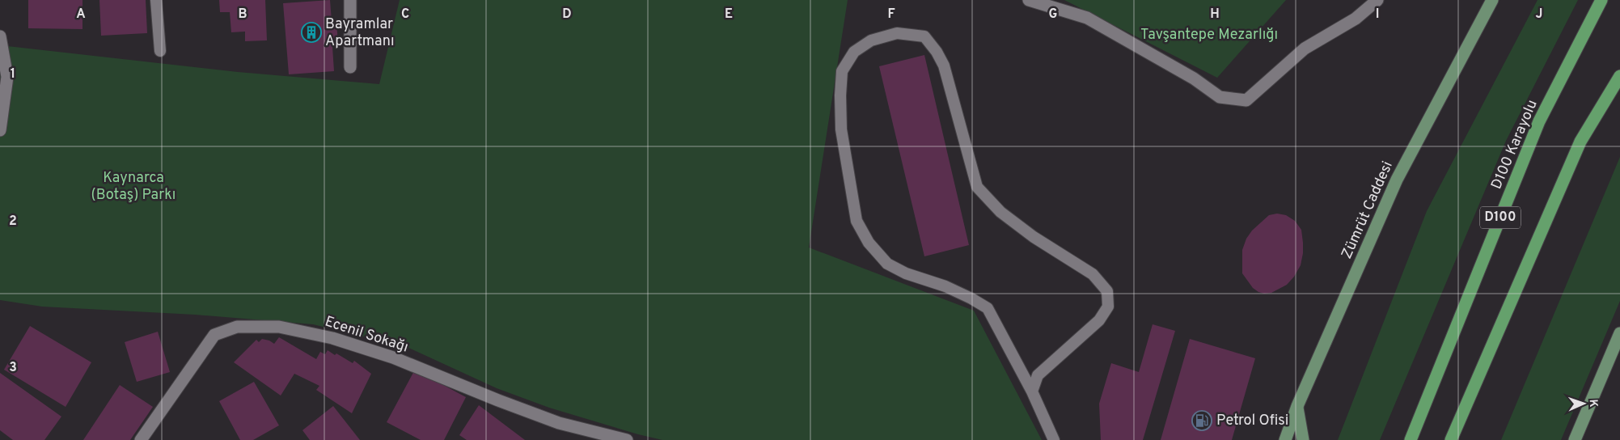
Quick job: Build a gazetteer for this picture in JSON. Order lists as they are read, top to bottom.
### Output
{
  "streets": {
    "highway": ["D100 Karayolu", "D100"],
    "main road": ["Zümrüt Caddesi"],
    "street": ["Ecenil Sokağı"]
  },
  "parks": ["Tavşantepe Mezarlığı", "Kaynarca (Botaş) Parkı"],
  "places": {
    "building": ["Bayramlar Apartmanı"],
    "fuel station": ["Petrol Ofisi"]
  },
  "north": "right",
  "grid": {
    "columns": [
      "A",
      "B",
      "C",
      "D",
      "E",
      "F",
      "G",
      "H",
      "I",
      "J"
    ],
    "rows": ["1", "2", "3"]
  }
}
